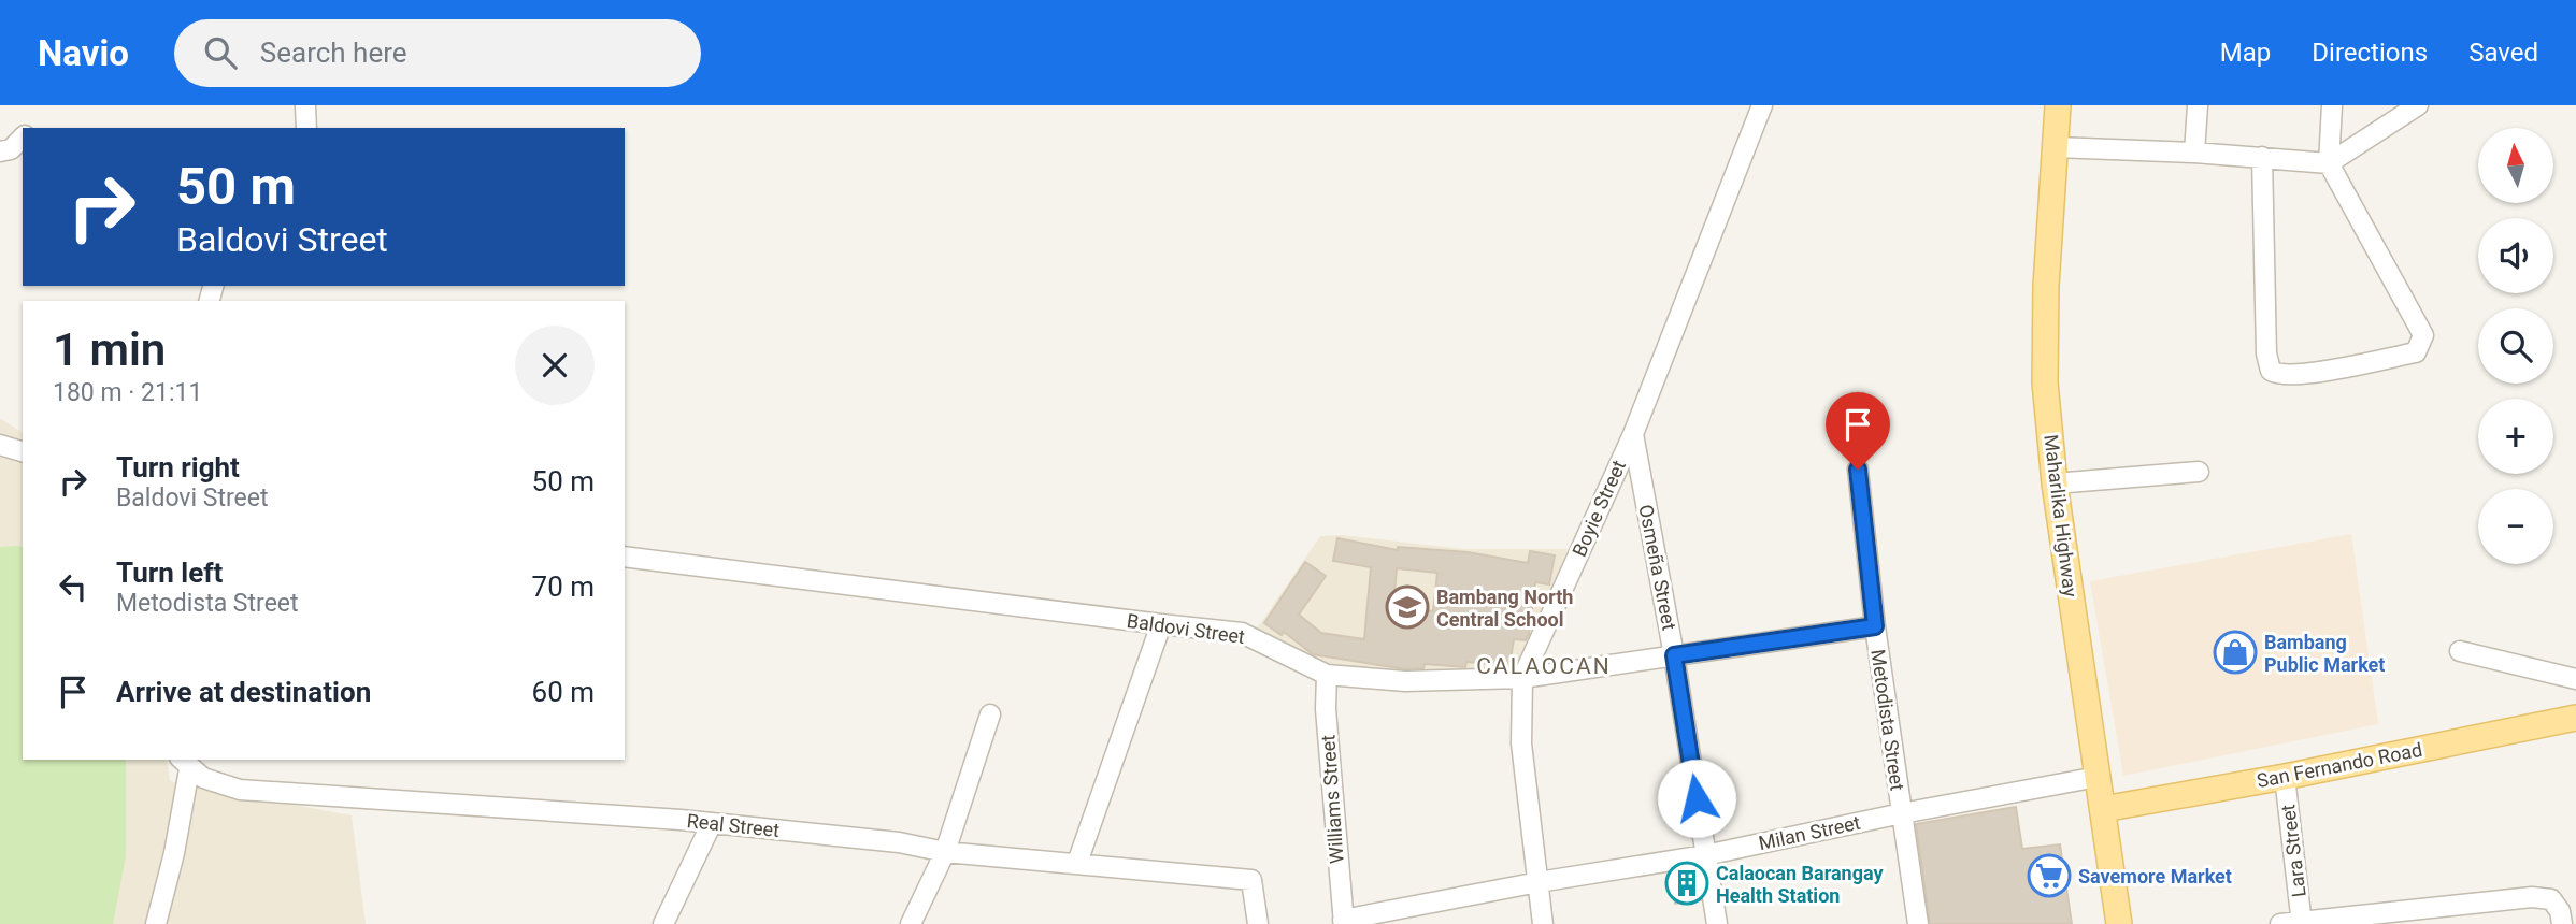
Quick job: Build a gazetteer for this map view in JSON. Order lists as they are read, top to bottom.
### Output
{
  "streets": {
    "main road": ["Maharlika Highway", "San Fernando Road"],
    "street": [
      "Boyie Street",
      "Osmeña Street",
      "Baldovi Street",
      "Metodista Street",
      "Williams Street",
      "Real Street",
      "Milan Street",
      "Lara Street"
    ]
  },
  "crossings": [
    ["Boyie Street", "Osmeña Street"],
    ["Boyie Street", "Baldovi Street"],
    ["Boyie Street", "Milan Street"],
    ["Maharlika Highway", "San Fernando Road"],
    ["Maharlika Highway", "Milan Street"],
    ["Osmeña Street", "Baldovi Street"],
    ["Osmeña Street", "Milan Street"],
    ["Baldovi Street", "Metodista Street"],
    ["Baldovi Street", "Williams Street"],
    ["Metodista Street", "Milan Street"],
    ["San Fernando Road", "Lara Street"],
    ["Williams Street", "Milan Street"]
  ],
  "districts": ["CALAOCAN"],
  "places": {
    "school or university": ["Bambang North Central School"],
    "shop": ["Bambang Public Market"],
    "supermarket": ["Savemore Market"],
    "building": ["Calaocan Barangay Health Station"]
  },
  "north": "top",
  "page": {
    "header": "Navio",
    "search": "Search here",
    "nav": ["Map", "Directions", "Saved"],
    "map_buttons": ["+", "−"],
    "turn": ["50 m", "Baldovi Street"],
    "heading": ["1 min", "180 m · 21:11"],
    "list": [
      {
        "name": "Turn right",
        "note": "Baldovi Street",
        "value": "50 m"
      },
      {
        "name": "Turn left",
        "note": "Metodista Street",
        "value": "70 m"
      },
      {
        "name": "Arrive at destination",
        "value": "60 m"
      }
    ]
  }
}
